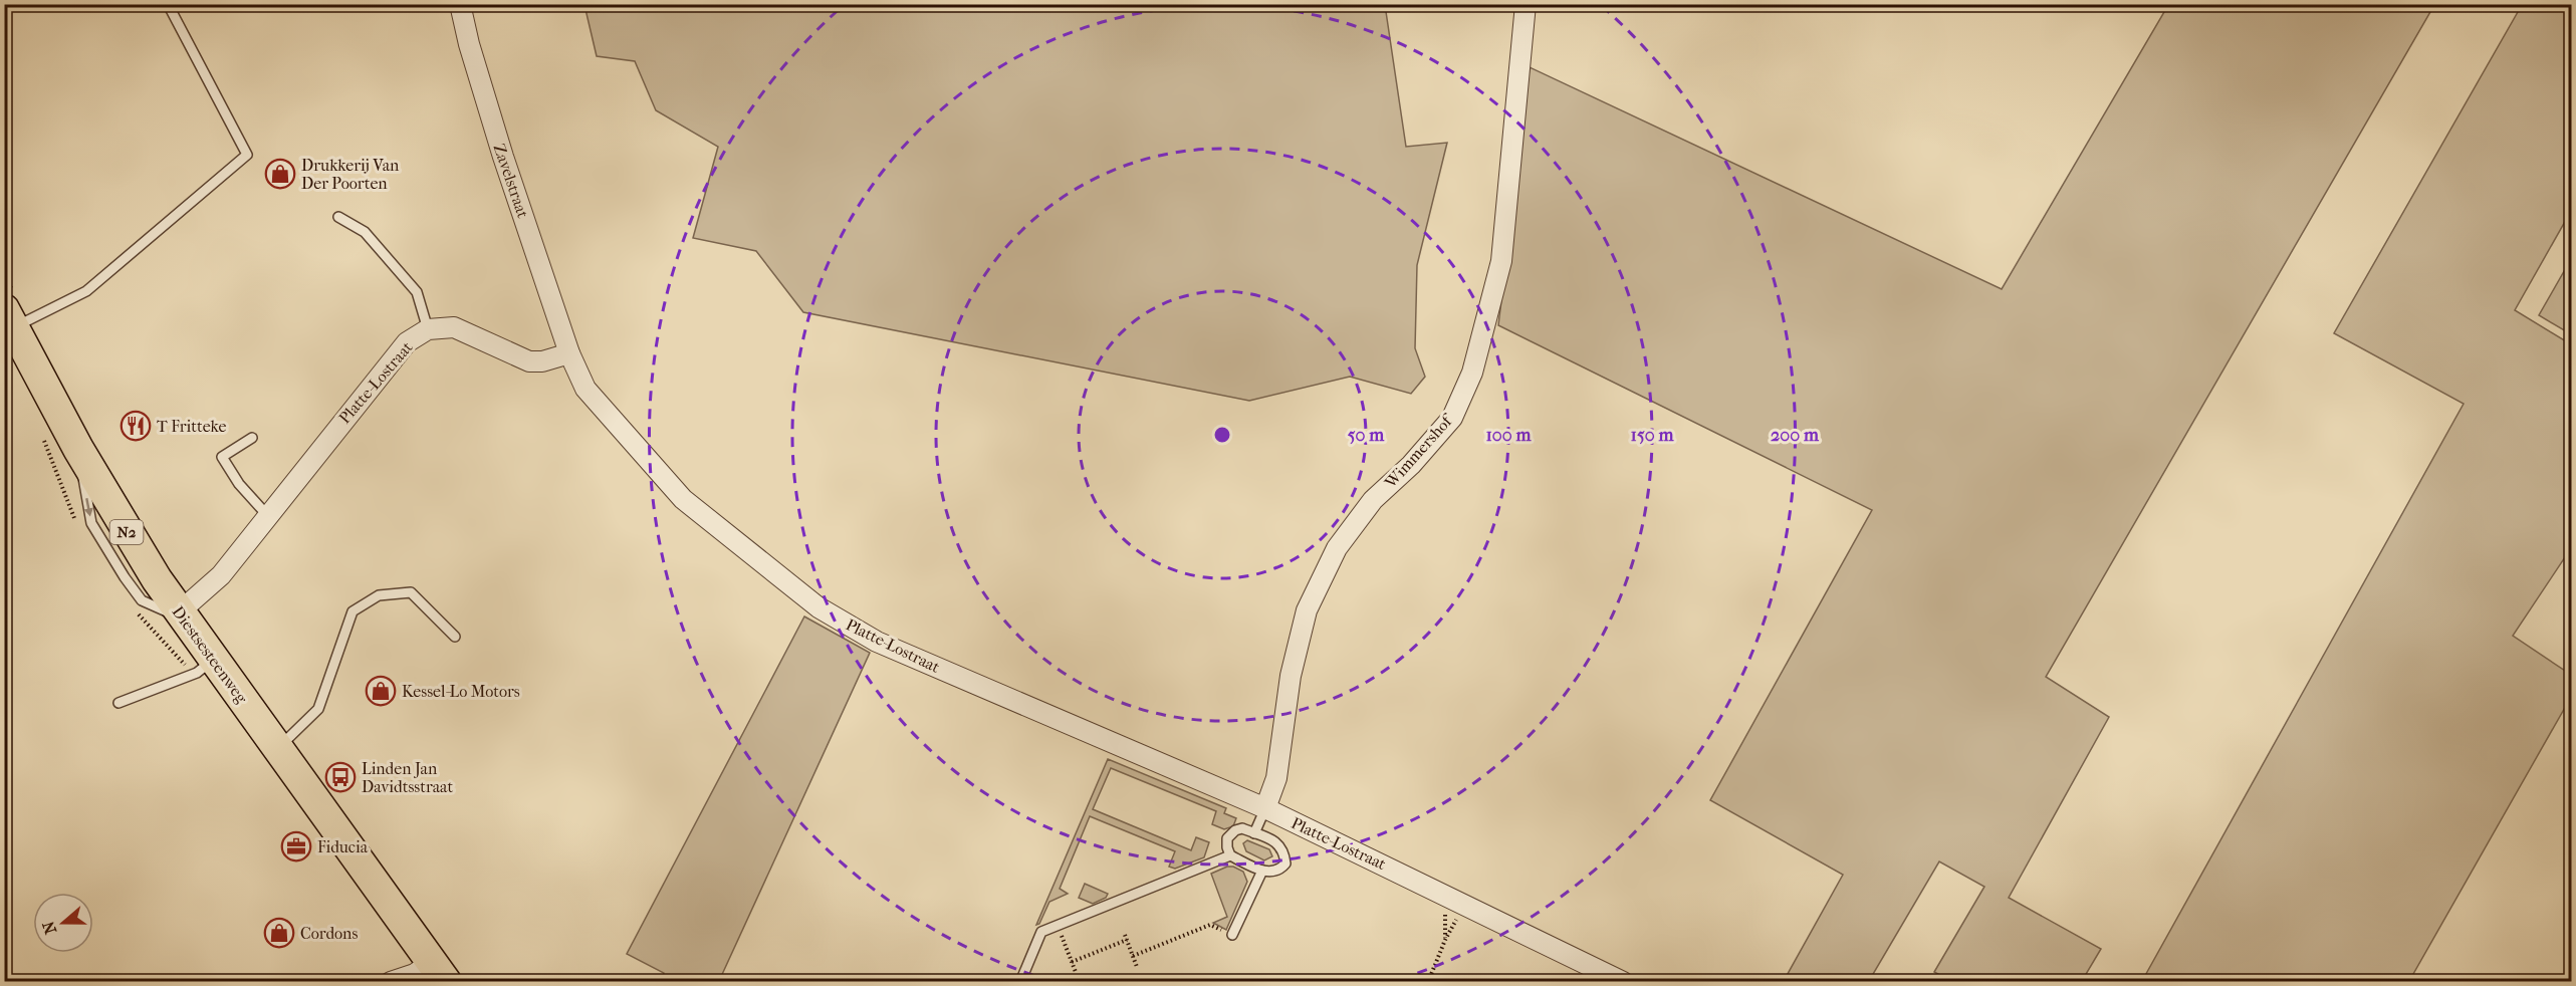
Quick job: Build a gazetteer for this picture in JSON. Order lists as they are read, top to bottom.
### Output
{
  "streets": {
    "main road": ["N2", "Diestsesteenweg"],
    "street": ["Zavelstraat", "Platte-Lostraat", "Wimmershof"]
  },
  "crossings": [
    ["Zavelstraat", "Platte-Lostraat"],
    ["Platte-Lostraat", "Wimmershof"],
    ["Platte-Lostraat", "Diestsesteenweg"]
  ],
  "places": {
    "shop": ["Drukkerij Van Der Poorten", "Kessel-Lo Motors", "Cordons"],
    "restaurant": ["T Fritteke"],
    "bus stop": ["Linden Jan Davidtsstraat"],
    "office": ["Fiducia"]
  },
  "north": "left",
  "rings": [
    "50 m",
    "100 m",
    "150 m",
    "200 m"
  ]
}
